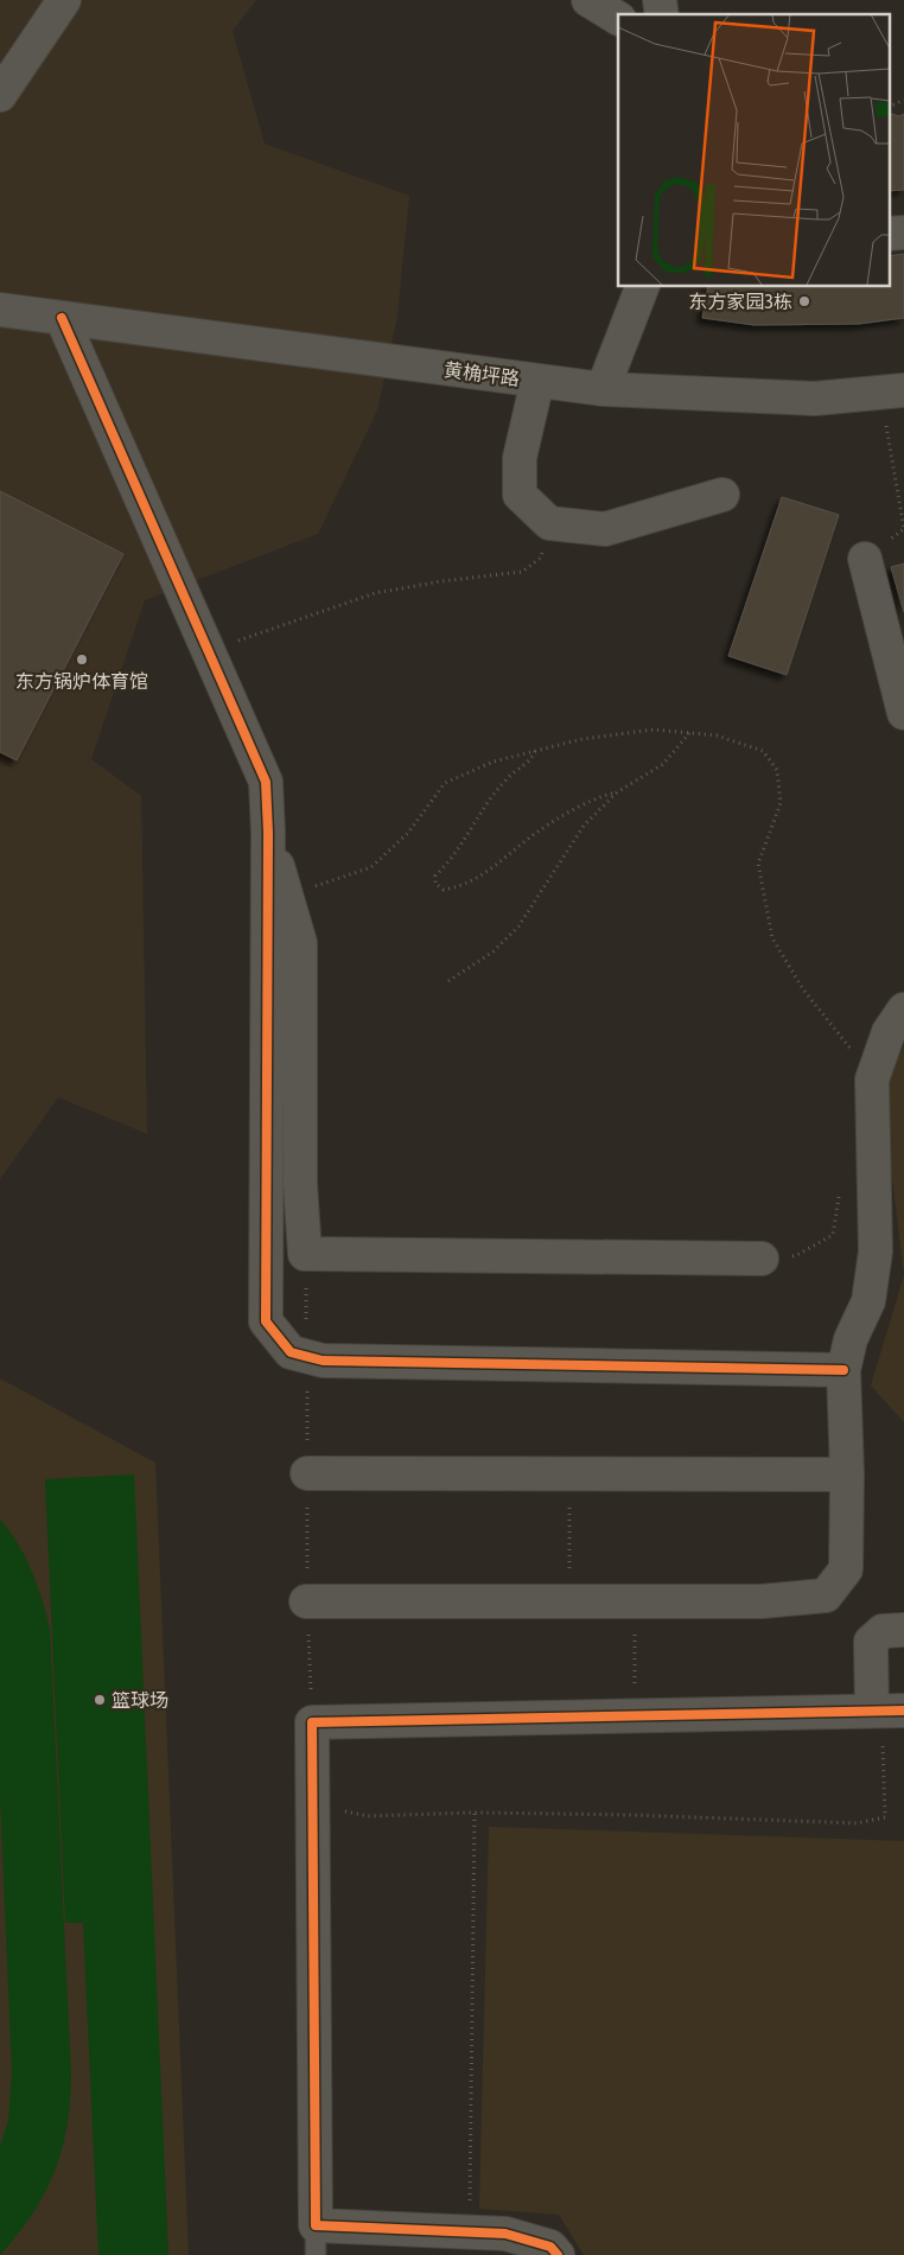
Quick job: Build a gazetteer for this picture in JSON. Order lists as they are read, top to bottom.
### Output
{
  "streets": {
    "street": ["黄桷坪路"]
  },
  "places": ["东方家园3栋", "东方锅炉体育馆", "篮球场"]
}
